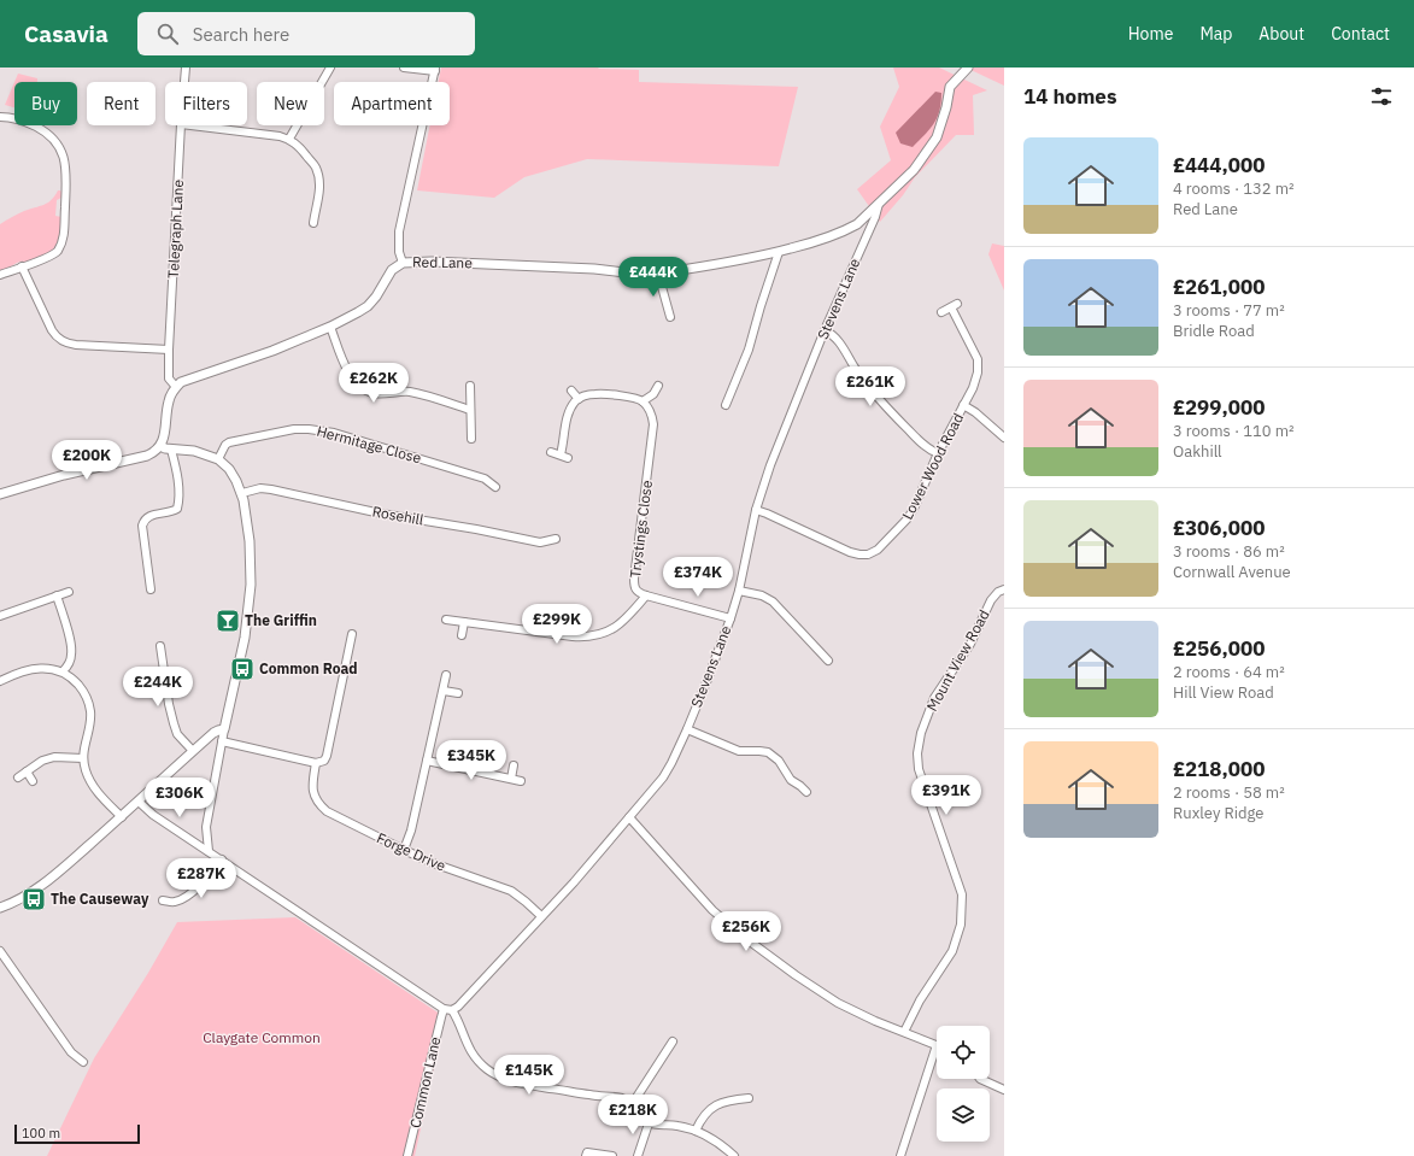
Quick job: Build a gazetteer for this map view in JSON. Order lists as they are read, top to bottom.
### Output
{
  "streets": {
    "street": [
      "Telegraph Lane",
      "Red Lane",
      "Stevens Lane",
      "Hermitage Close",
      "Lower Wood Road",
      "Rosehill",
      "Trystings Close",
      "Mount View Road",
      "Forge Drive",
      "Common Lane"
    ]
  },
  "crossings": [
    ["Telegraph Lane", "Red Lane"],
    ["Red Lane", "Stevens Lane"],
    ["Stevens Lane", "Lower Wood Road"],
    ["Stevens Lane", "Trystings Close"],
    ["Stevens Lane", "Forge Drive"],
    ["Stevens Lane", "Common Lane"]
  ],
  "parks": ["Claygate Common"],
  "places": {
    "bar": ["The Griffin"],
    "bus stop": ["Common Road", "The Causeway"]
  },
  "scale_bar": "100 m",
  "page": {
    "header": "Casavia",
    "search": "Search here",
    "nav": [
      "Home",
      "Map",
      "About",
      "Contact"
    ],
    "heading": "14 homes",
    "chip": [
      "Buy",
      "Rent",
      "Filters",
      "New",
      "Apartment"
    ],
    "list": [
      {
        "name": "£444,000",
        "note": "4 rooms · 132 m² · Red Lane"
      },
      {
        "name": "£261,000",
        "note": "3 rooms · 77 m² · Bridle Road"
      },
      {
        "name": "£299,000",
        "note": "3 rooms · 110 m² · Oakhill"
      },
      {
        "name": "£306,000",
        "note": "3 rooms · 86 m² · Cornwall Avenue"
      },
      {
        "name": "£256,000",
        "note": "2 rooms · 64 m² · Hill View Road"
      },
      {
        "name": "£218,000",
        "note": "2 rooms · 58 m² · Ruxley Ridge"
      }
    ],
    "price": [
      "£444K",
      "£262K",
      "£261K",
      "£200K",
      "£374K",
      "£299K",
      "£244K",
      "£345K",
      "£391K",
      "£306K",
      "£287K",
      "£256K",
      "£145K",
      "£218K"
    ],
    "scale": "100 m"
  }
}
